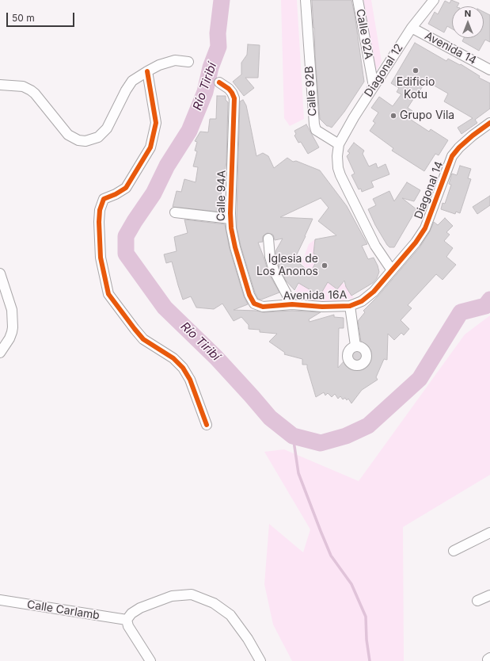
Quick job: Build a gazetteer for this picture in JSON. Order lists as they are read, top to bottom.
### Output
{
  "streets": {
    "street": [
      "Calle 92A",
      "Avenida 14",
      "Diagonal 12",
      "Calle 92B",
      "Diagonal 14",
      "Calle 94A",
      "Avenida 16A",
      "Calle Carlamb"
    ]
  },
  "crossings": [
    ["Calle 92A", "Diagonal 12"],
    ["Avenida 14", "Diagonal 12"],
    ["Diagonal 12", "Calle 92B"],
    ["Diagonal 14", "Avenida 16A"],
    ["Calle 94A", "Avenida 16A"]
  ],
  "water": ["Río Tiribí"],
  "places": ["Edificio Kotu", "Grupo Vila", "Iglesia de Los Anonos"],
  "scale_bar": "50 m",
  "north": "top"
}
